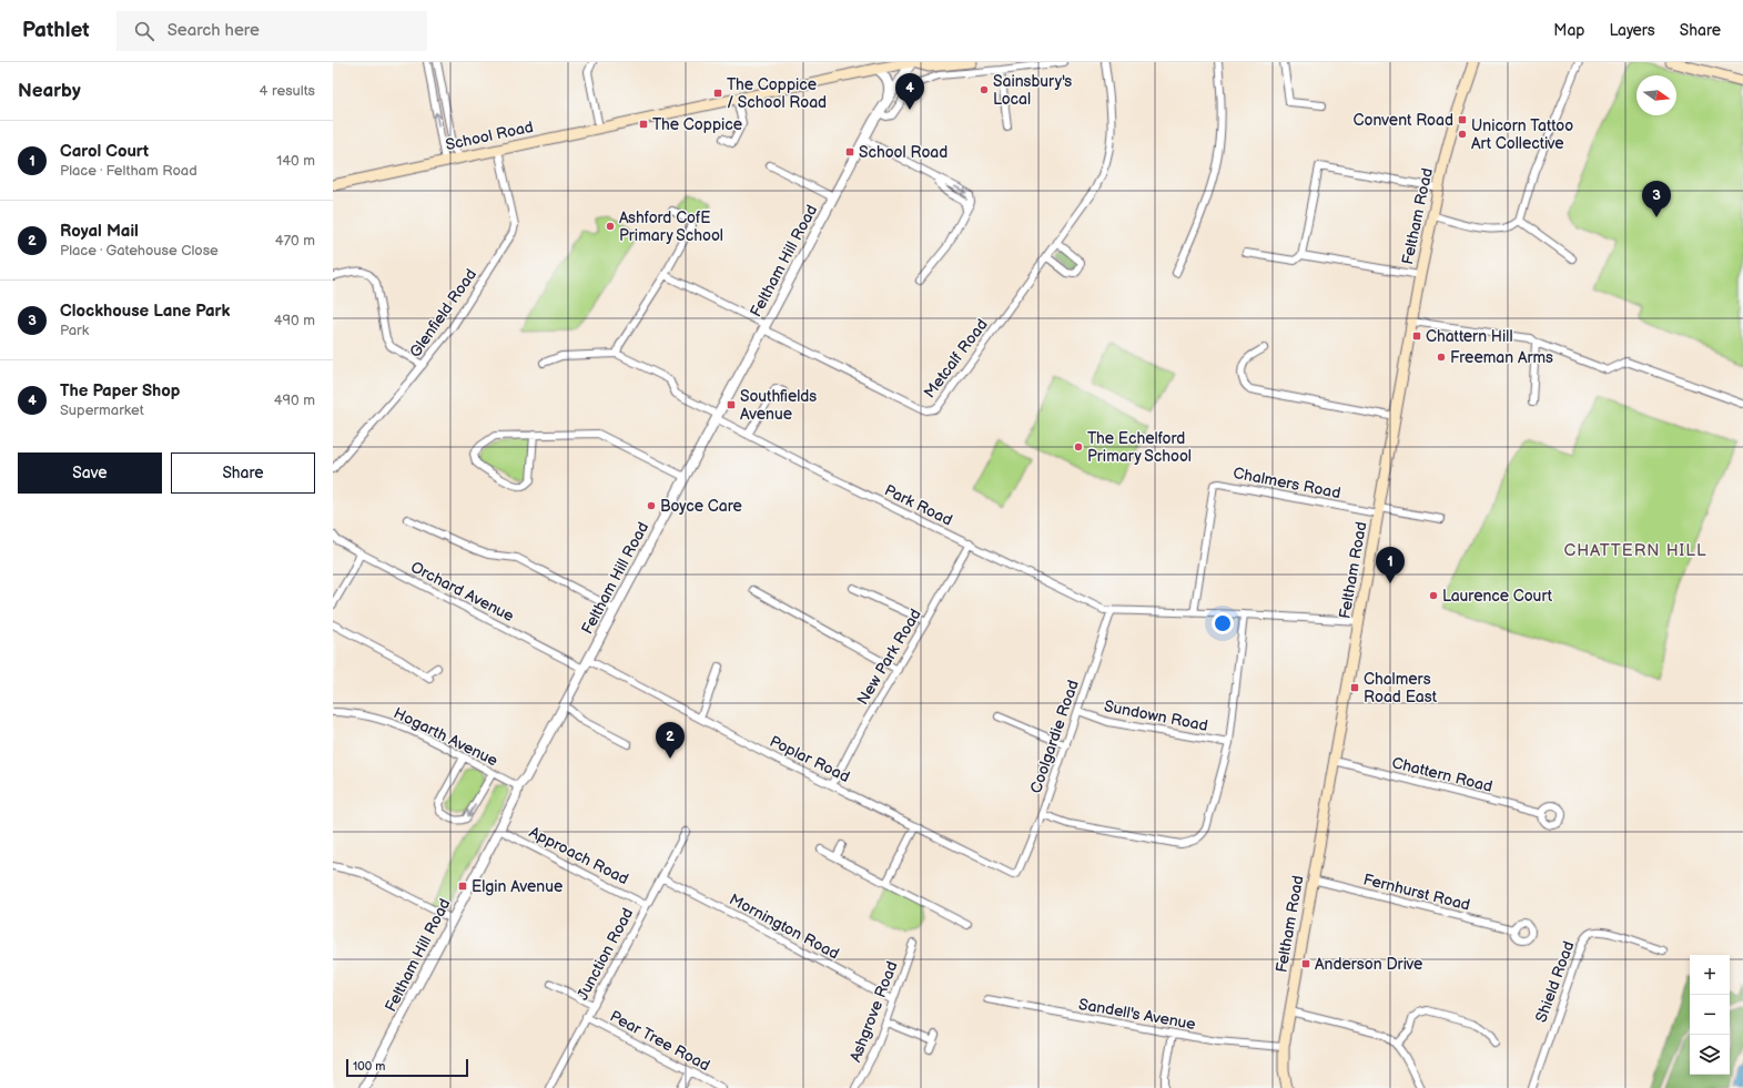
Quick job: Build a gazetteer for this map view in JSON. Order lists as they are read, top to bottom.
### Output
{
  "streets": {
    "main road": ["School Road", "Feltham Road"],
    "street": [
      "Feltham Hill Road",
      "Glenfield Road",
      "Metcalf Road",
      "Chalmers Road",
      "Park Road",
      "Orchard Avenue",
      "New Park Road",
      "Sundown Road",
      "Hogarth Avenue",
      "Coolgardie Road",
      "Poplar Road",
      "Chattern Road",
      "Approach Road",
      "Fernhurst Road",
      "Mornington Road",
      "Junction Road",
      "Shield Road",
      "Ashgrove Road",
      "Sandell's Avenue",
      "Pear Tree Road"
    ]
  },
  "crossings": [
    ["School Road", "Feltham Hill Road"],
    ["School Road", "Glenfield Road"],
    ["Feltham Road", "Chalmers Road"],
    ["Feltham Road", "Chattern Road"],
    ["Feltham Road", "Fernhurst Road"],
    ["Feltham Road", "Sandell's Avenue"],
    ["Feltham Hill Road", "Metcalf Road"],
    ["Feltham Hill Road", "Park Road"],
    ["Feltham Hill Road", "Orchard Avenue"],
    ["Feltham Hill Road", "Hogarth Avenue"],
    ["Feltham Hill Road", "Poplar Road"],
    ["Feltham Hill Road", "Approach Road"],
    ["Park Road", "New Park Road"],
    ["Park Road", "Coolgardie Road"],
    ["Orchard Avenue", "Poplar Road"],
    ["New Park Road", "Poplar Road"],
    ["Sundown Road", "Coolgardie Road"],
    ["Coolgardie Road", "Poplar Road"],
    ["Approach Road", "Junction Road"],
    ["Mornington Road", "Junction Road"],
    ["Mornington Road", "Ashgrove Road"],
    ["Junction Road", "Pear Tree Road"]
  ],
  "districts": ["CHATTERN HILL"],
  "places": {
    "other": [
      "Sainsbury's Local",
      "Unicorn Tattoo Art Collective",
      "Ashford CofE Primary School",
      "Freeman Arms",
      "The Echelford Primary School",
      "Boyce Care",
      "Laurence Court"
    ],
    "transit": [
      "The Coppice / School Road",
      "Convent Road",
      "The Coppice",
      "School Road",
      "Chattern Hill",
      "Southfields Avenue",
      "Chalmers Road East",
      "Elgin Avenue",
      "Anderson Drive"
    ]
  },
  "scale_bar": "100 m",
  "north": "right",
  "page": {
    "header": "Pathlet",
    "search": "Search here",
    "nav": ["Map", "Layers", "Share"],
    "heading": ["Nearby", "4 results"],
    "pins": [
      "4",
      "3",
      "1",
      "2"
    ],
    "list": [
      {
        "mark": "1",
        "name": "Carol Court",
        "note": "Place · Feltham Road",
        "value": "140 m"
      },
      {
        "mark": "2",
        "name": "Royal Mail",
        "note": "Place · Gatehouse Close",
        "value": "470 m"
      },
      {
        "mark": "3",
        "name": "Clockhouse Lane Park",
        "note": "Park",
        "value": "490 m"
      },
      {
        "mark": "4",
        "name": "The Paper Shop",
        "note": "Supermarket",
        "value": "490 m"
      }
    ],
    "buttons": ["Save", "Share"],
    "map_buttons": ["+", "−"],
    "scale": "100 m"
  }
}
